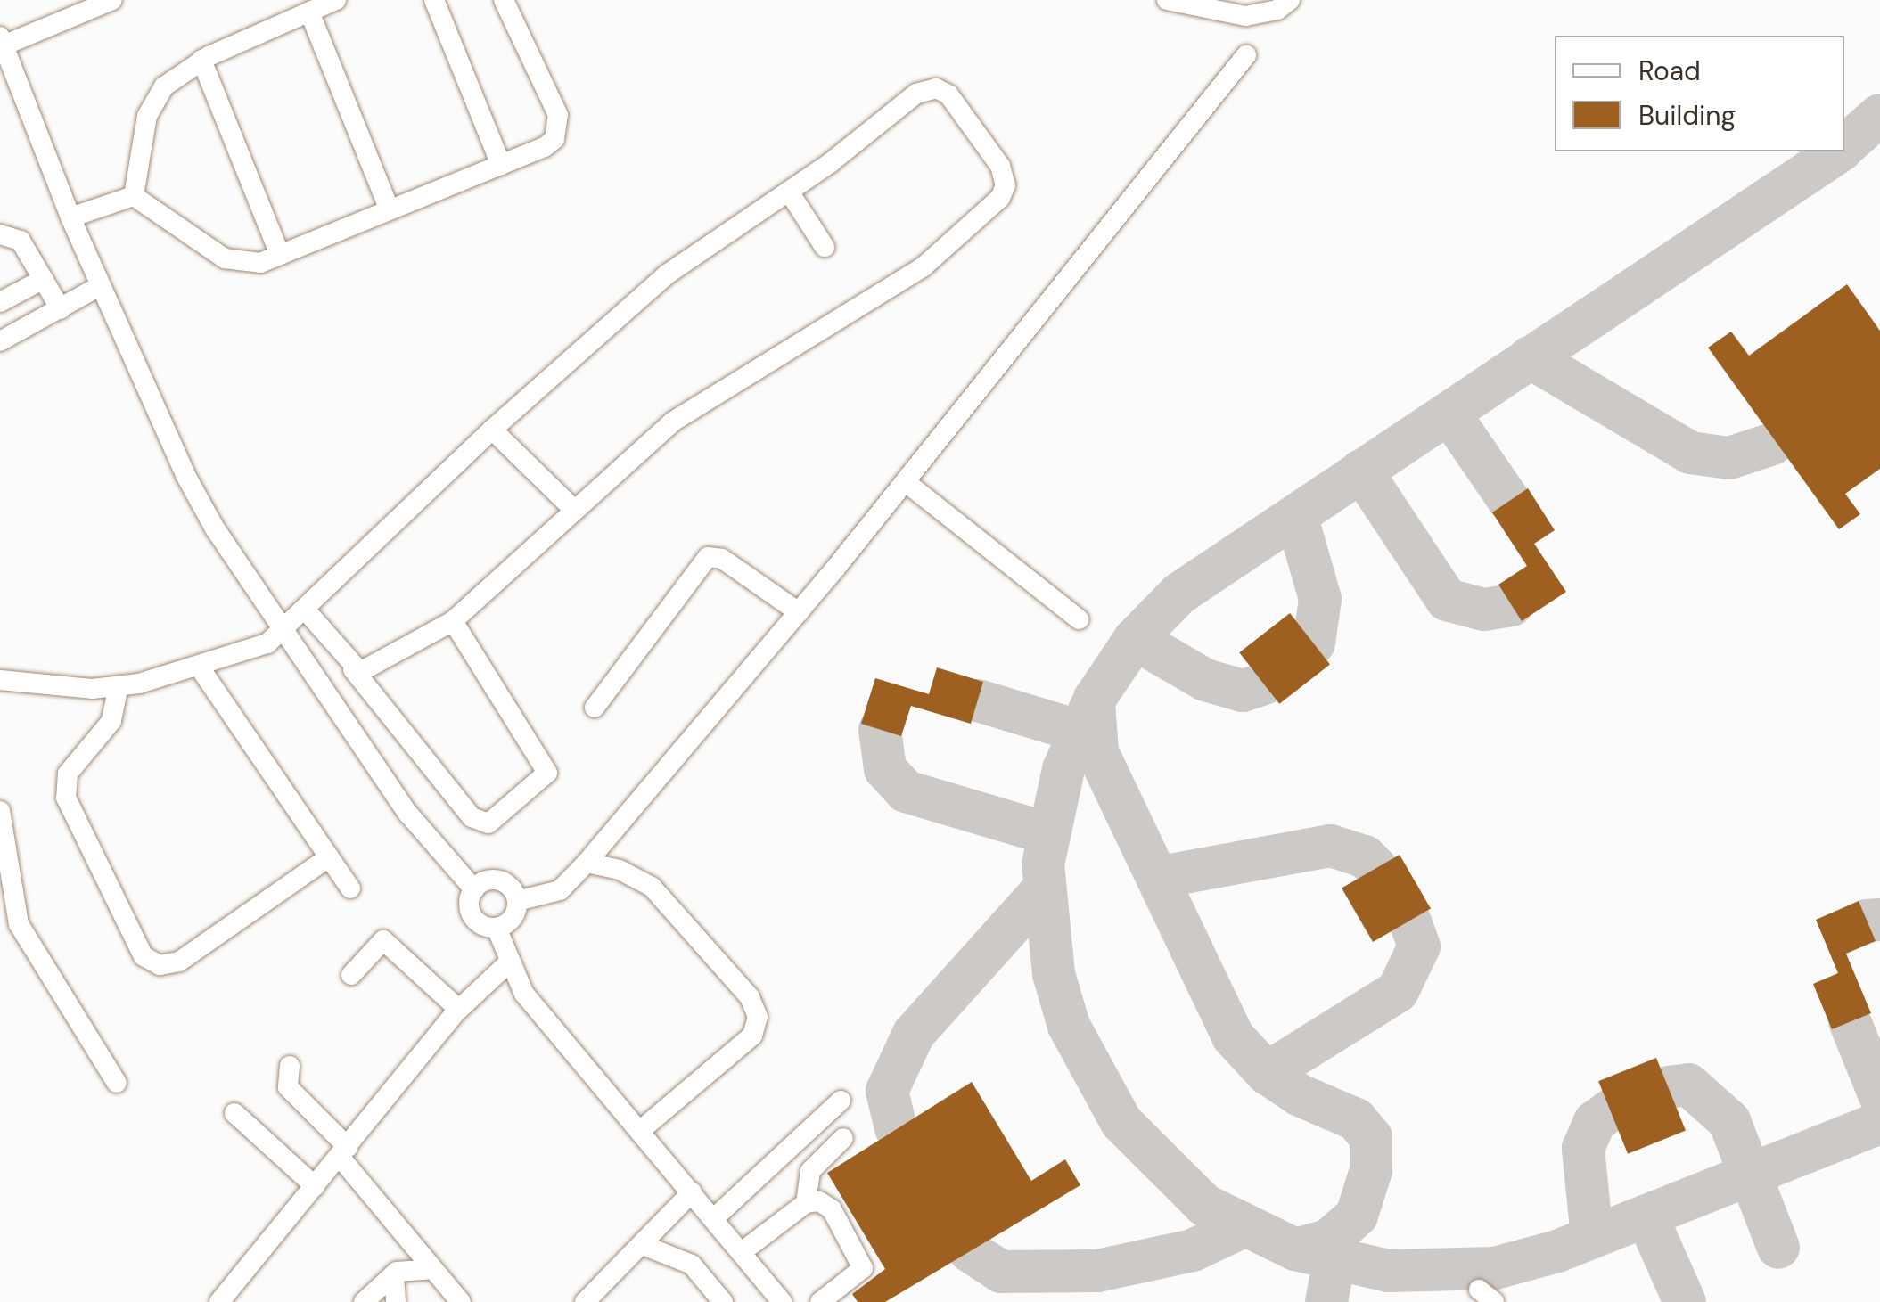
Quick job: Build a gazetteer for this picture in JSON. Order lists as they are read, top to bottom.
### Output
{
  "legend": ["Road", "Building"]
}
